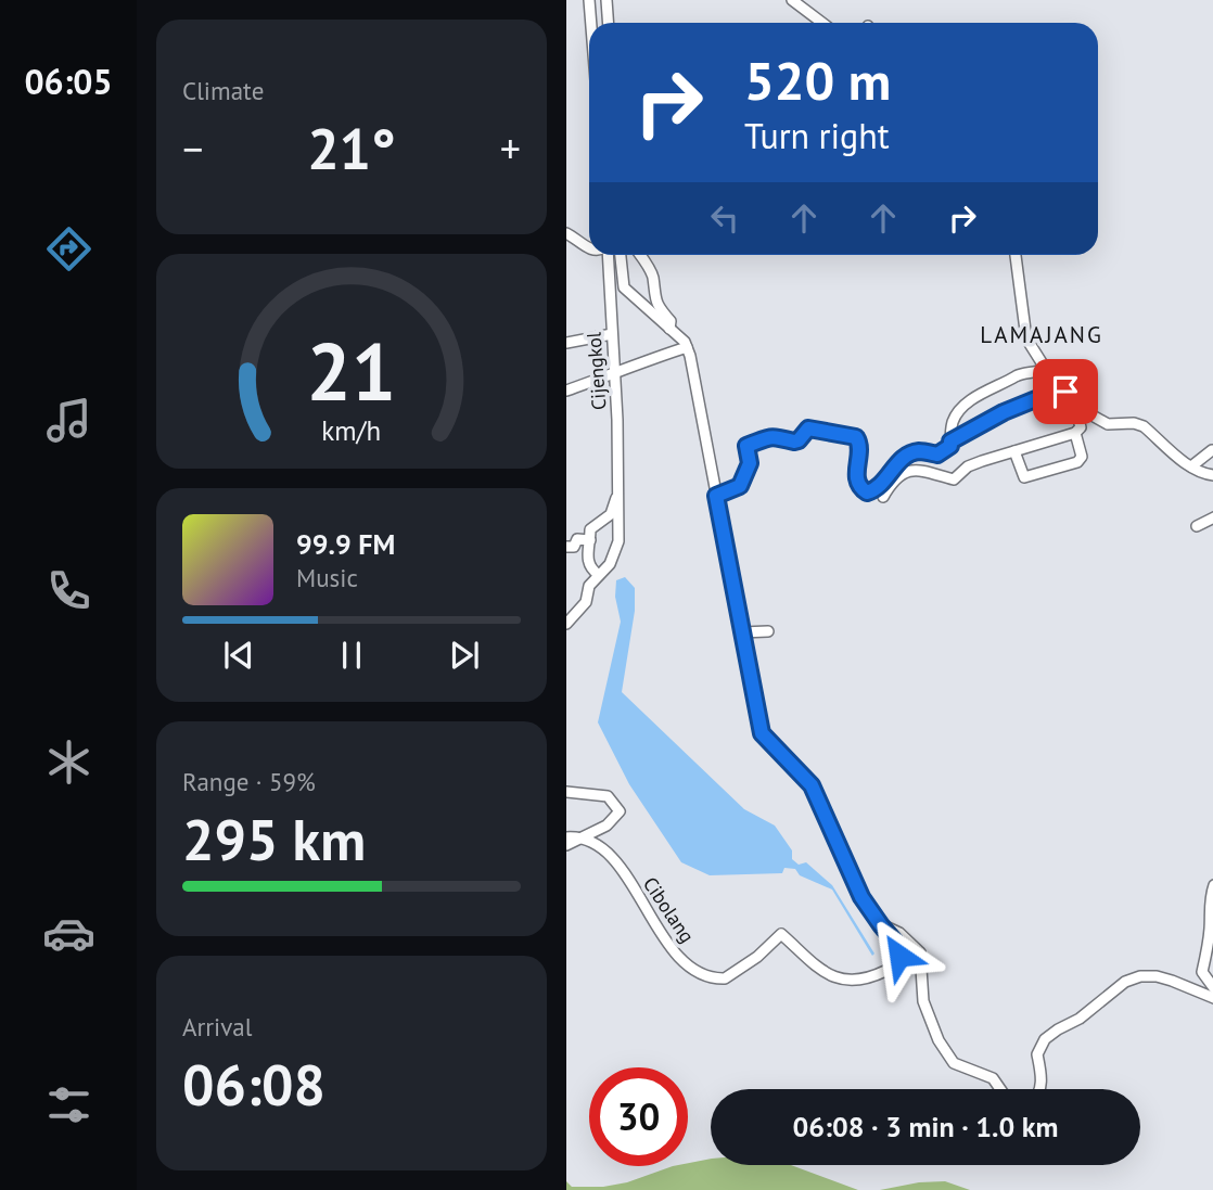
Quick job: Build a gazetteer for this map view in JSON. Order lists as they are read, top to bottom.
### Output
{
  "streets": {
    "street": ["Cijengkol", "Cibolang"]
  },
  "districts": ["LAMAJANG"],
  "page": {
    "tabs": "06:05",
    "tile": [
      "Climate",
      ["Range · 59%", "295 km"],
      ["Arrival", "06:08"]
    ],
    "turn": ["520 m", "Turn right"],
    "heat": ["−", "21°", "+"],
    "song": ["99.9 FM", "Music"],
    "limit": "30",
    "trip": "06:08 · 3 min · 1.0 km",
    "gauge": ["21", "km/h"]
  }
}
